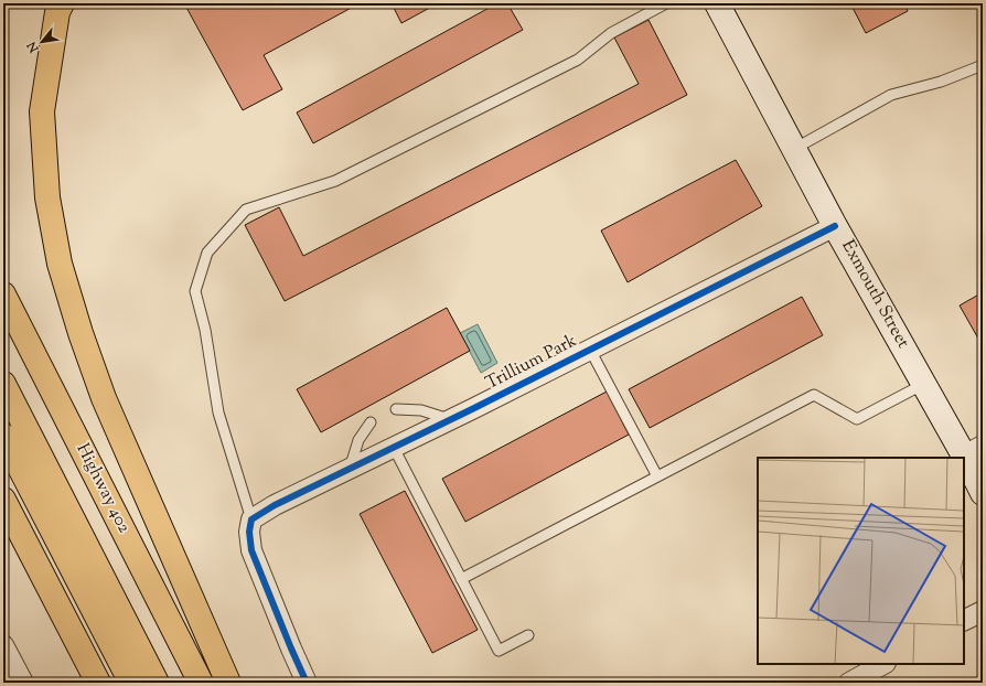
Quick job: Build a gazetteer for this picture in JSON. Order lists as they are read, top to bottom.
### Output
{
  "streets": {
    "highway": ["Highway 402"],
    "main road": ["Exmouth Street"],
    "street": ["Trillium Park"]
  },
  "crossings": [
    ["Exmouth Street", "Trillium Park"]
  ],
  "north": "bottom left"
}
